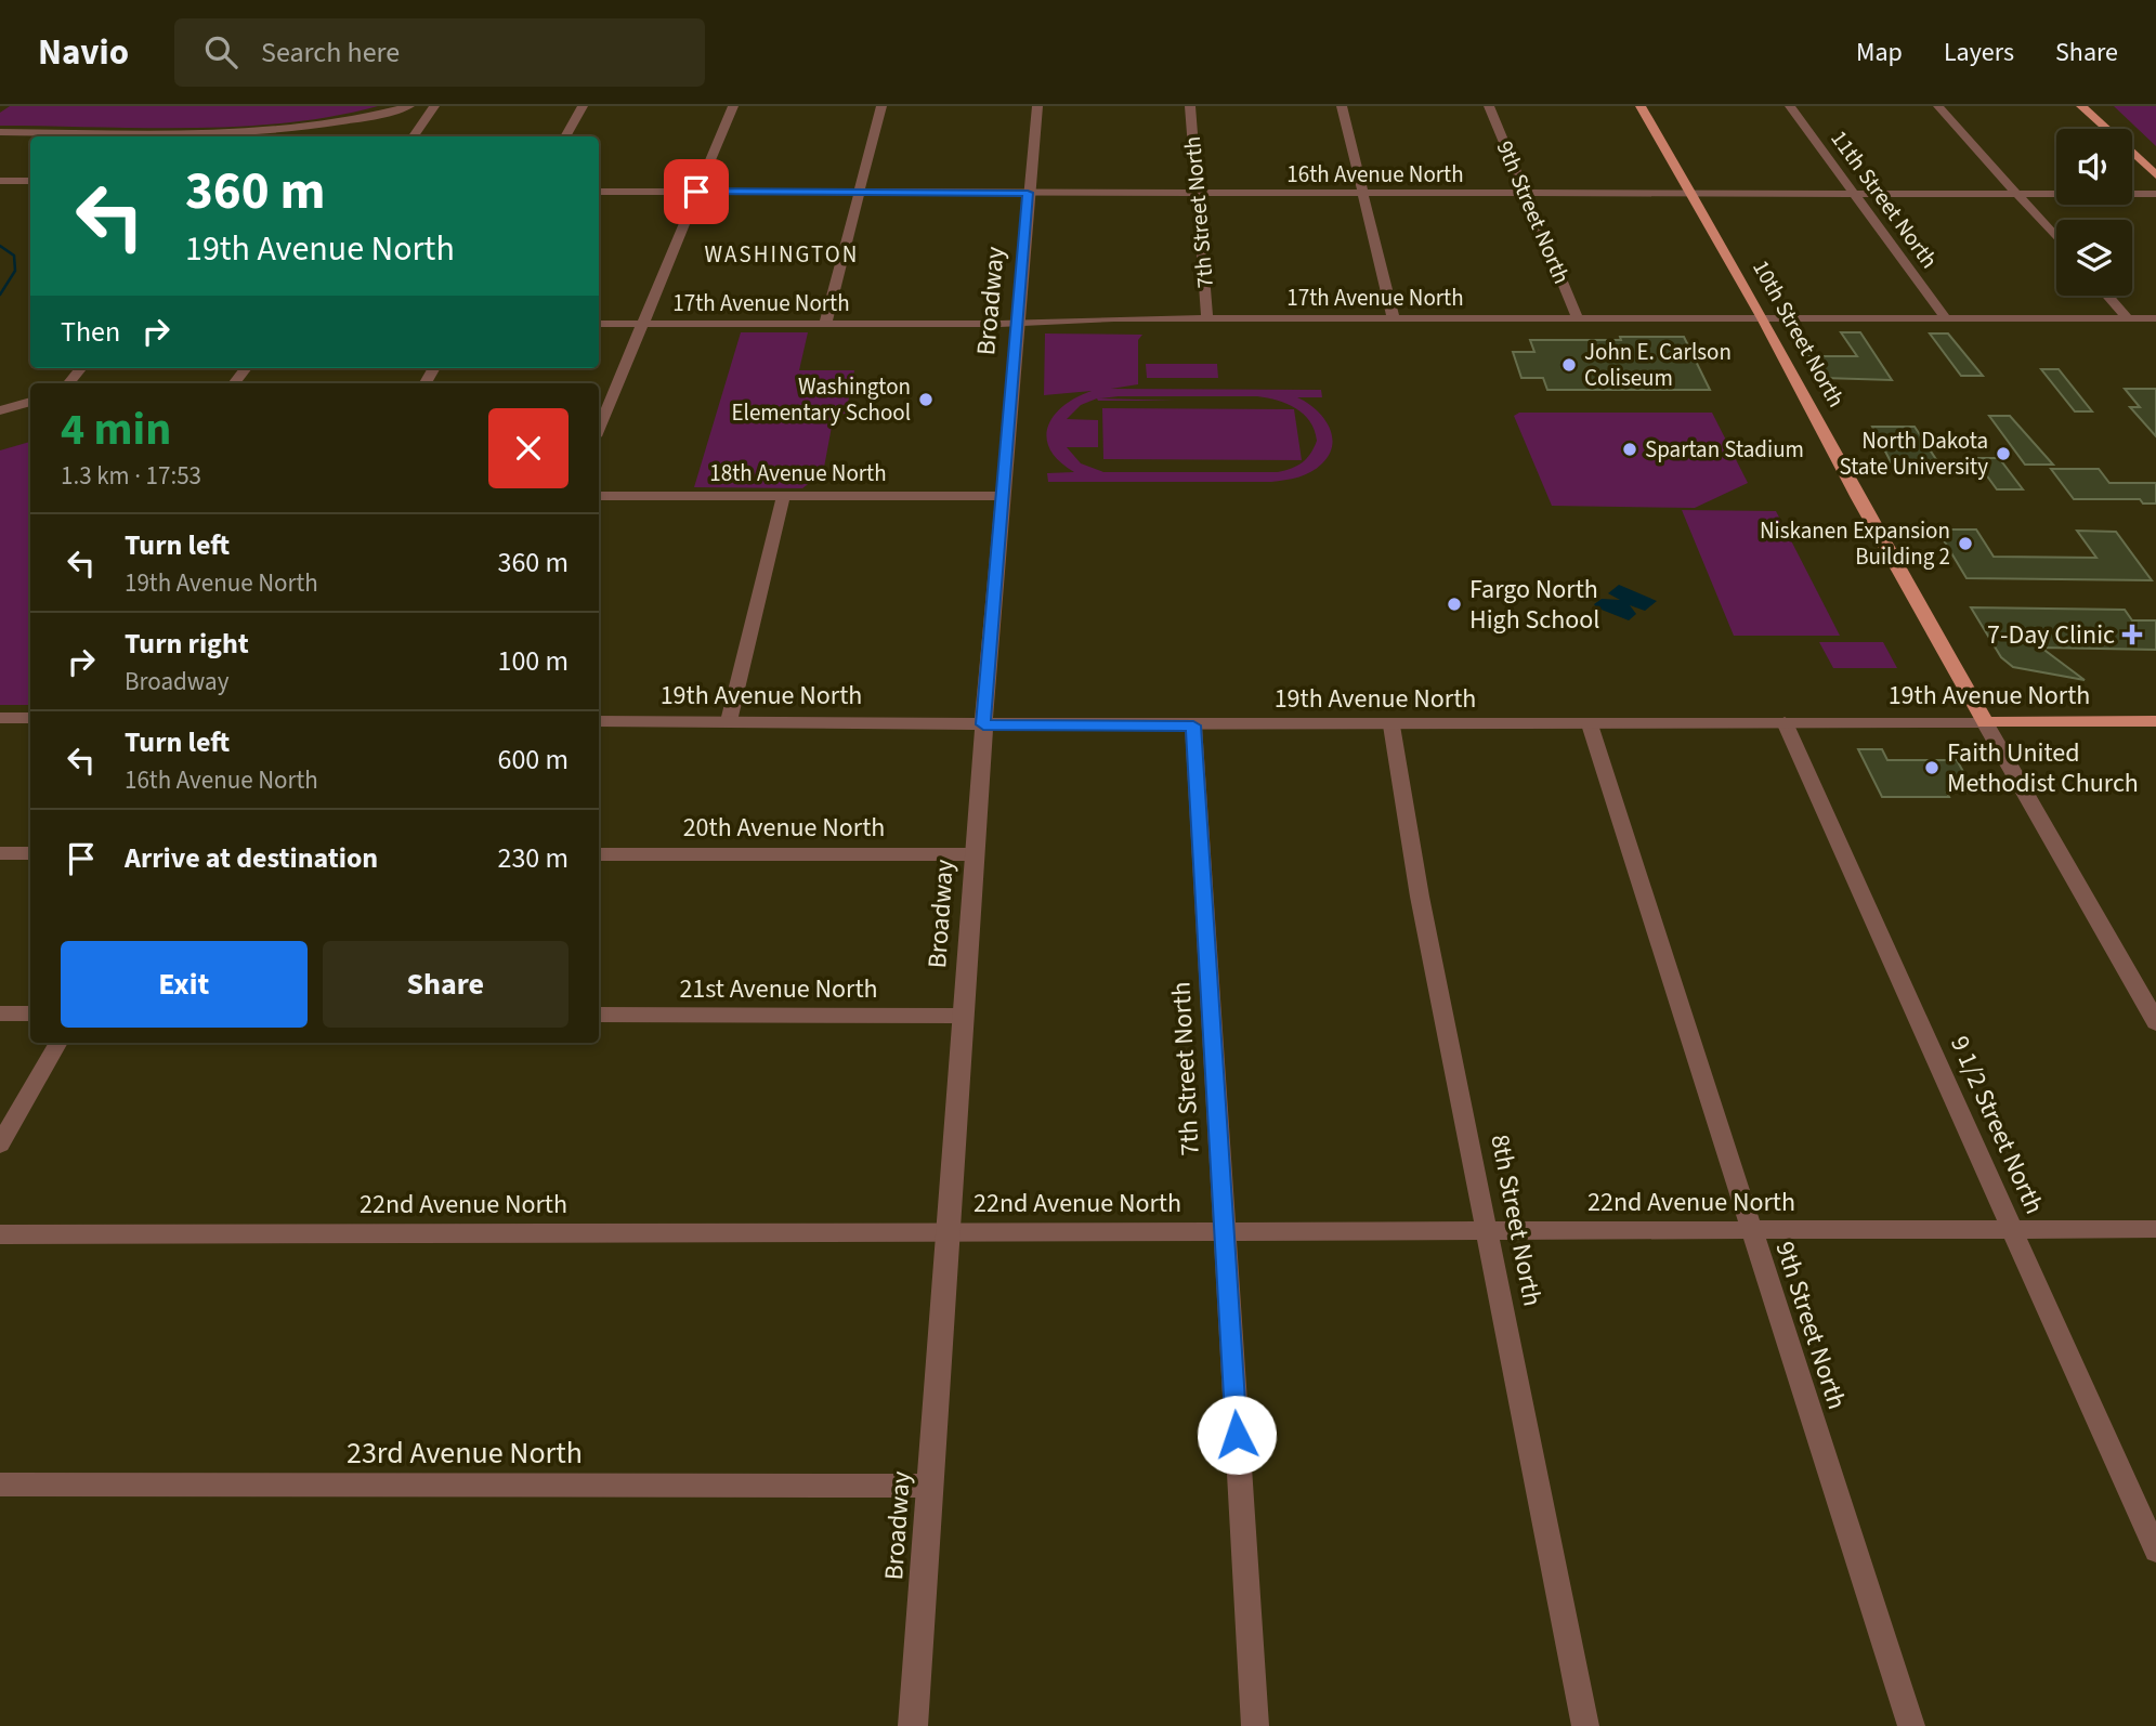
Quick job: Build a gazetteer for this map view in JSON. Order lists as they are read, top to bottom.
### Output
{
  "streets": {
    "main road": ["10th Street North", "19th Avenue North"],
    "street": [
      "16th Avenue North",
      "11th Street North",
      "7th Street North",
      "9th Street North",
      "17th Avenue North",
      "Broadway",
      "18th Avenue North",
      "20th Avenue North",
      "21st Avenue North",
      "9 1/2 Street North",
      "22nd Avenue North",
      "8th Street North",
      "23rd Avenue North"
    ]
  },
  "crossings": [
    ["16th Avenue North", "11th Street North"],
    ["16th Avenue North", "7th Street North"],
    ["16th Avenue North", "9th Street North"],
    ["16th Avenue North", "Broadway"],
    ["16th Avenue North", "10th Street North"],
    ["11th Street North", "17th Avenue North"],
    ["7th Street North", "17th Avenue North"],
    ["7th Street North", "19th Avenue North"],
    ["7th Street North", "22nd Avenue North"],
    ["9th Street North", "17th Avenue North"],
    ["9th Street North", "19th Avenue North"],
    ["9th Street North", "22nd Avenue North"],
    ["17th Avenue North", "Broadway"],
    ["17th Avenue North", "10th Street North"],
    ["Broadway", "18th Avenue North"],
    ["Broadway", "19th Avenue North"],
    ["Broadway", "20th Avenue North"],
    ["Broadway", "21st Avenue North"],
    ["Broadway", "22nd Avenue North"],
    ["Broadway", "23rd Avenue North"],
    ["10th Street North", "19th Avenue North"],
    ["19th Avenue North", "9 1/2 Street North"],
    ["19th Avenue North", "8th Street North"],
    ["9 1/2 Street North", "22nd Avenue North"],
    ["22nd Avenue North", "8th Street North"]
  ],
  "districts": ["WASHINGTON"],
  "places": {
    "other": [
      "John E. Carlson Coliseum",
      "Washington Elementary School",
      "Spartan Stadium",
      "North Dakota State University",
      "Niskanen Expansion Building 2",
      "Fargo North High School",
      "Faith United Methodist Church"
    ],
    "health": ["7-Day Clinic"]
  },
  "page": {
    "header": "Navio",
    "search": "Search here",
    "nav": ["Map", "Layers", "Share"],
    "turn": ["360 m", "19th Avenue North"],
    "then": "Then",
    "heading": ["4 min", "1.3 km · 17:53"],
    "list": [
      {
        "name": "Turn left",
        "note": "19th Avenue North",
        "value": "360 m"
      },
      {
        "name": "Turn right",
        "note": "Broadway",
        "value": "100 m"
      },
      {
        "name": "Turn left",
        "note": "16th Avenue North",
        "value": "600 m"
      },
      {
        "name": "Arrive at destination",
        "value": "230 m"
      }
    ],
    "buttons": ["Exit", "Share"]
  }
}
